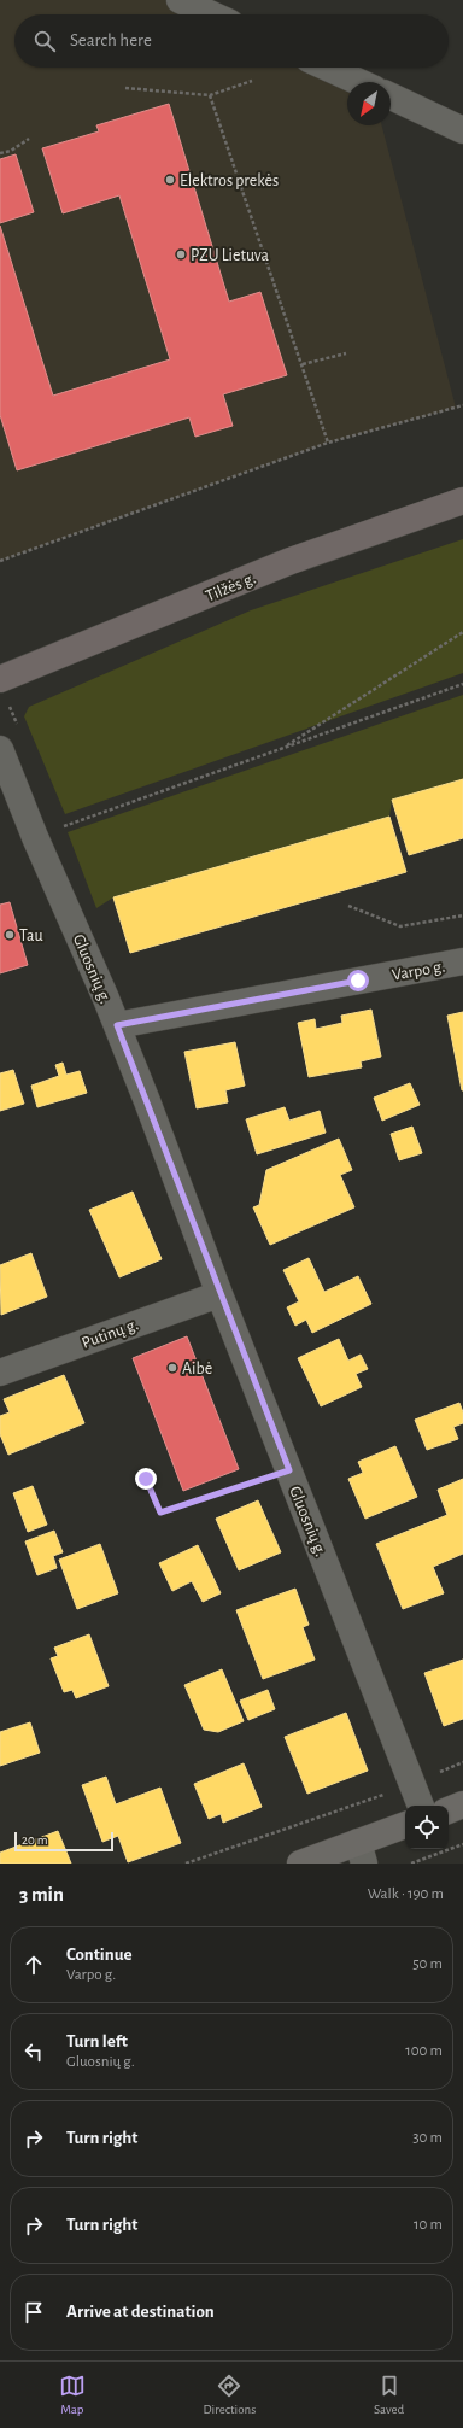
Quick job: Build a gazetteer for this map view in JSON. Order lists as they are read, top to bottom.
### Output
{
  "streets": {
    "highway": ["Tilžės g."],
    "street": ["Gluosnių g.", "Varpo g.", "Putinų g."]
  },
  "crossings": [
    ["Gluosnių g.", "Varpo g."],
    ["Gluosnių g.", "Putinų g."]
  ],
  "places": [
    "Elektros prekės",
    "PZU Lietuva",
    "Tau",
    "Aibė"
  ],
  "scale_bar": "20 m",
  "north": "bottom left",
  "page": {
    "search": "Search here",
    "scale": "20 m",
    "heading": ["3 min", "Walk · 190 m"],
    "list": [
      ["Continue", "Varpo g.", "50 m"],
      ["Turn left", "Gluosnių g.", "100 m"],
      ["Turn right", "30 m"],
      ["Turn right", "10 m"],
      "Arrive at destination"
    ],
    "nav": ["Map", "Directions", "Saved"]
  }
}
